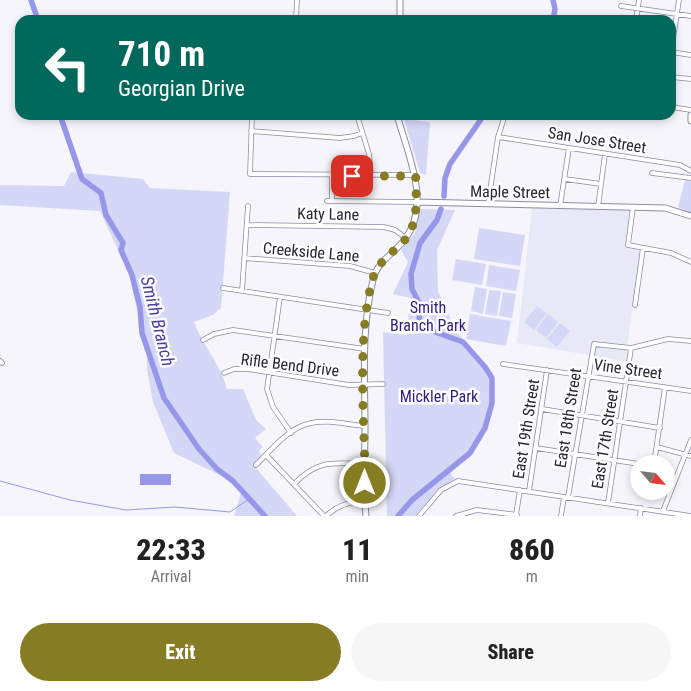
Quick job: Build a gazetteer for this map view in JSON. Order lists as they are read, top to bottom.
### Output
{
  "streets": {
    "street": [
      "San Jose Street",
      "Maple Street",
      "Katy Lane",
      "Creekside Lane",
      "Rifle Bend Drive",
      "Vine Street",
      "East 18th Street",
      "East 19th Street",
      "East 17th Street"
    ]
  },
  "crossings": [
    ["Vine Street", "East 18th Street"],
    ["Vine Street", "East 19th Street"],
    ["Vine Street", "East 17th Street"],
    ["East 18th Street", "East 17th Street"]
  ],
  "water": ["Smith Branch"],
  "parks": ["Smith Branch Park", "Mickler Park"],
  "north": "bottom right",
  "page": {
    "turn": ["710 m", "Georgian Drive"],
    "eta": [
      "22:33",
      "Arrival",
      "11",
      "min",
      "860",
      "m"
    ],
    "buttons": ["Exit", "Share"]
  }
}
